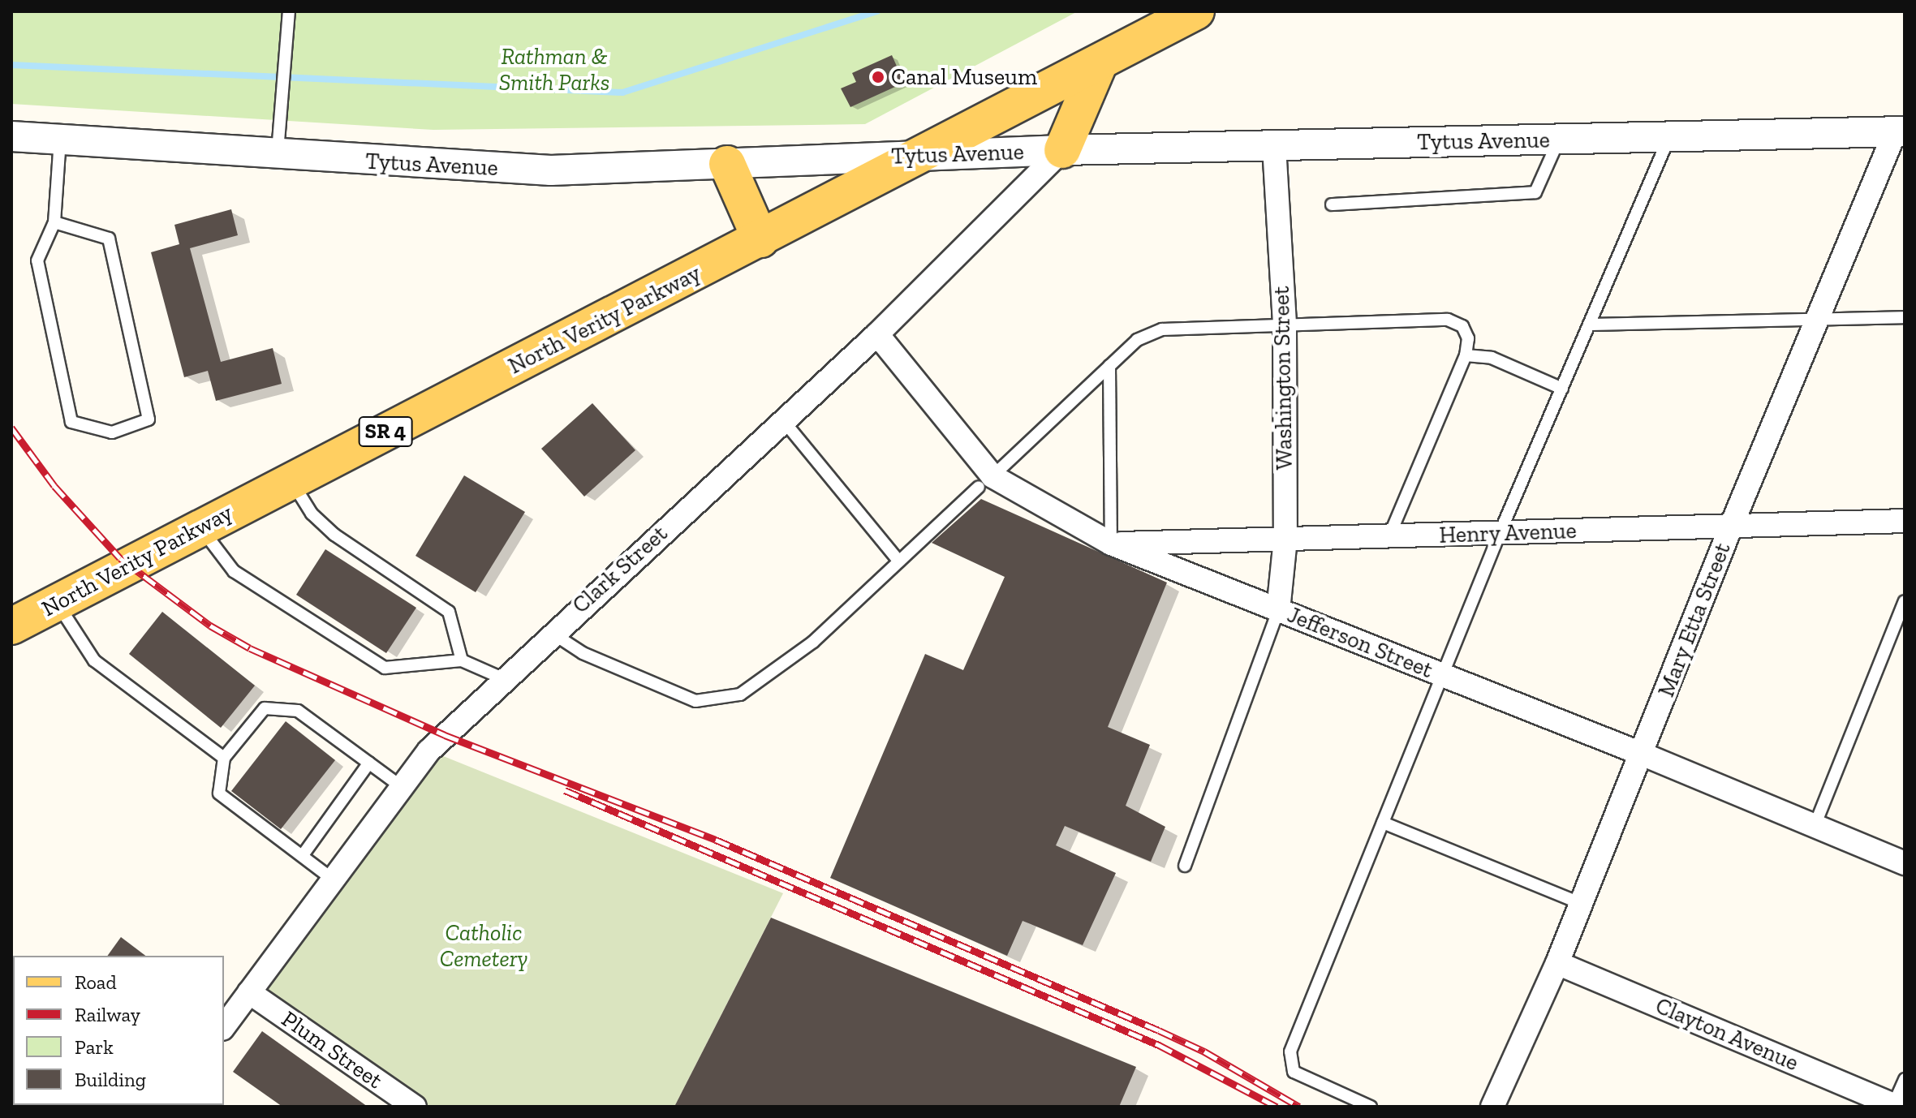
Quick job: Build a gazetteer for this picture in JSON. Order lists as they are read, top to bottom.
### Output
{
  "streets": {
    "main road": ["North Verity Parkway", "SR 4"],
    "street": [
      "Tytus Avenue",
      "Washington Street",
      "Henry Avenue",
      "Clark Street",
      "Mary Etta Street",
      "Jefferson Street",
      "Clayton Avenue",
      "Plum Street"
    ]
  },
  "crossings": [
    ["Tytus Avenue", "North Verity Parkway"],
    ["Tytus Avenue", "Washington Street"],
    ["Tytus Avenue", "Clark Street"],
    ["Tytus Avenue", "Mary Etta Street"],
    ["Washington Street", "Henry Avenue"],
    ["Washington Street", "Jefferson Street"],
    ["Henry Avenue", "Mary Etta Street"],
    ["Henry Avenue", "Jefferson Street"],
    ["Clark Street", "Jefferson Street"],
    ["Clark Street", "Plum Street"],
    ["Mary Etta Street", "Jefferson Street"],
    ["Mary Etta Street", "Clayton Avenue"]
  ],
  "parks": ["Rathman & Smith Parks", "Catholic Cemetery"],
  "places": ["Canal Museum"],
  "legend": [
    "Road",
    "Railway",
    "Park",
    "Building"
  ]
}
